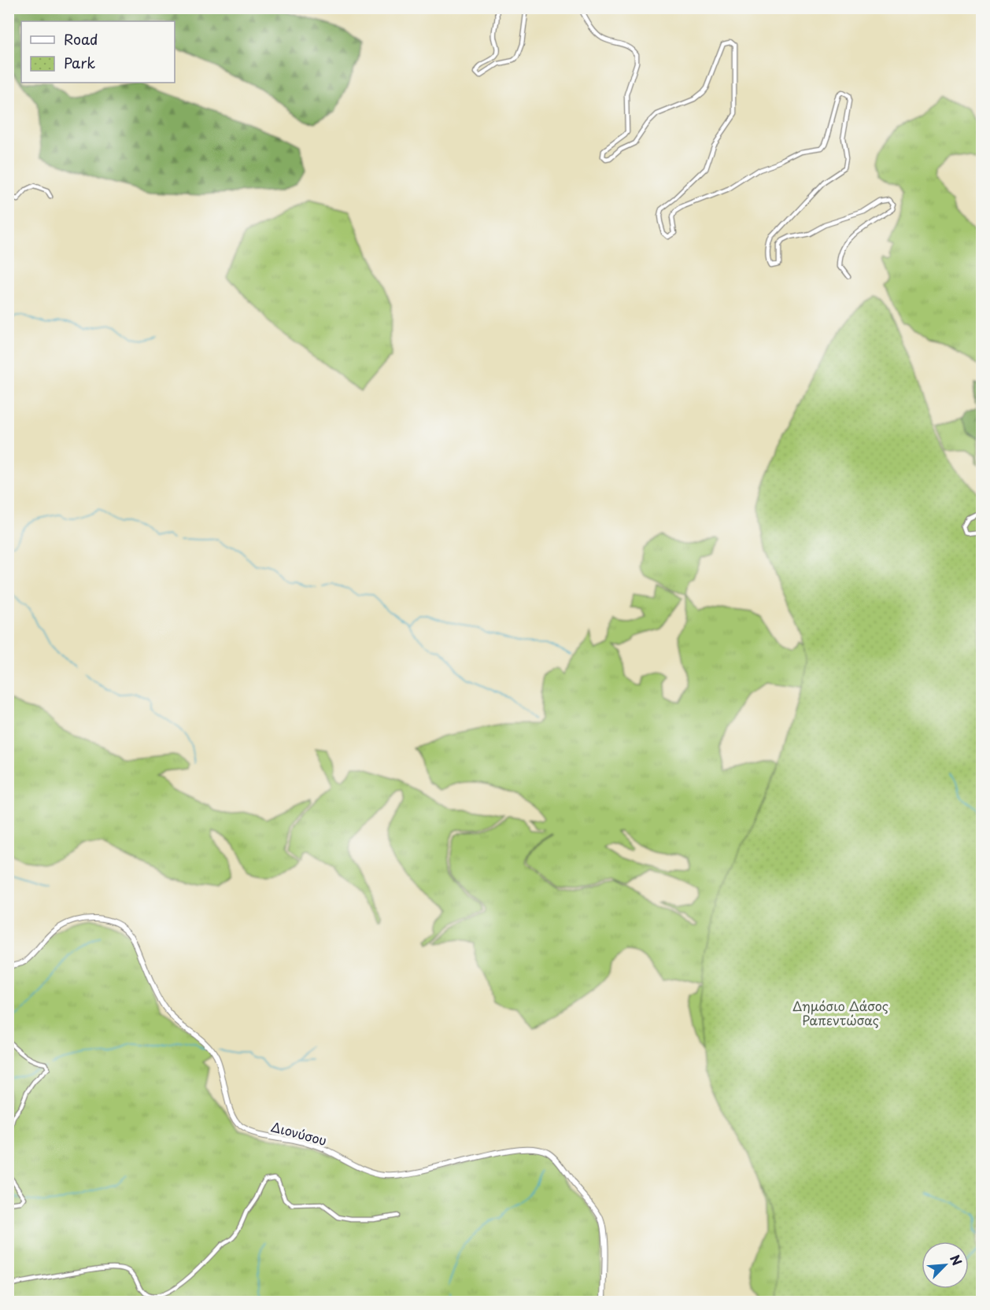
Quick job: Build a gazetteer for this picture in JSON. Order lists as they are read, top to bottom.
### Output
{
  "streets": {
    "main road": ["Διονύσου"]
  },
  "parks": ["Δημόσιο Δάσος Ραπεντώσας"],
  "legend": ["Road", "Park"],
  "north": "top right"
}
